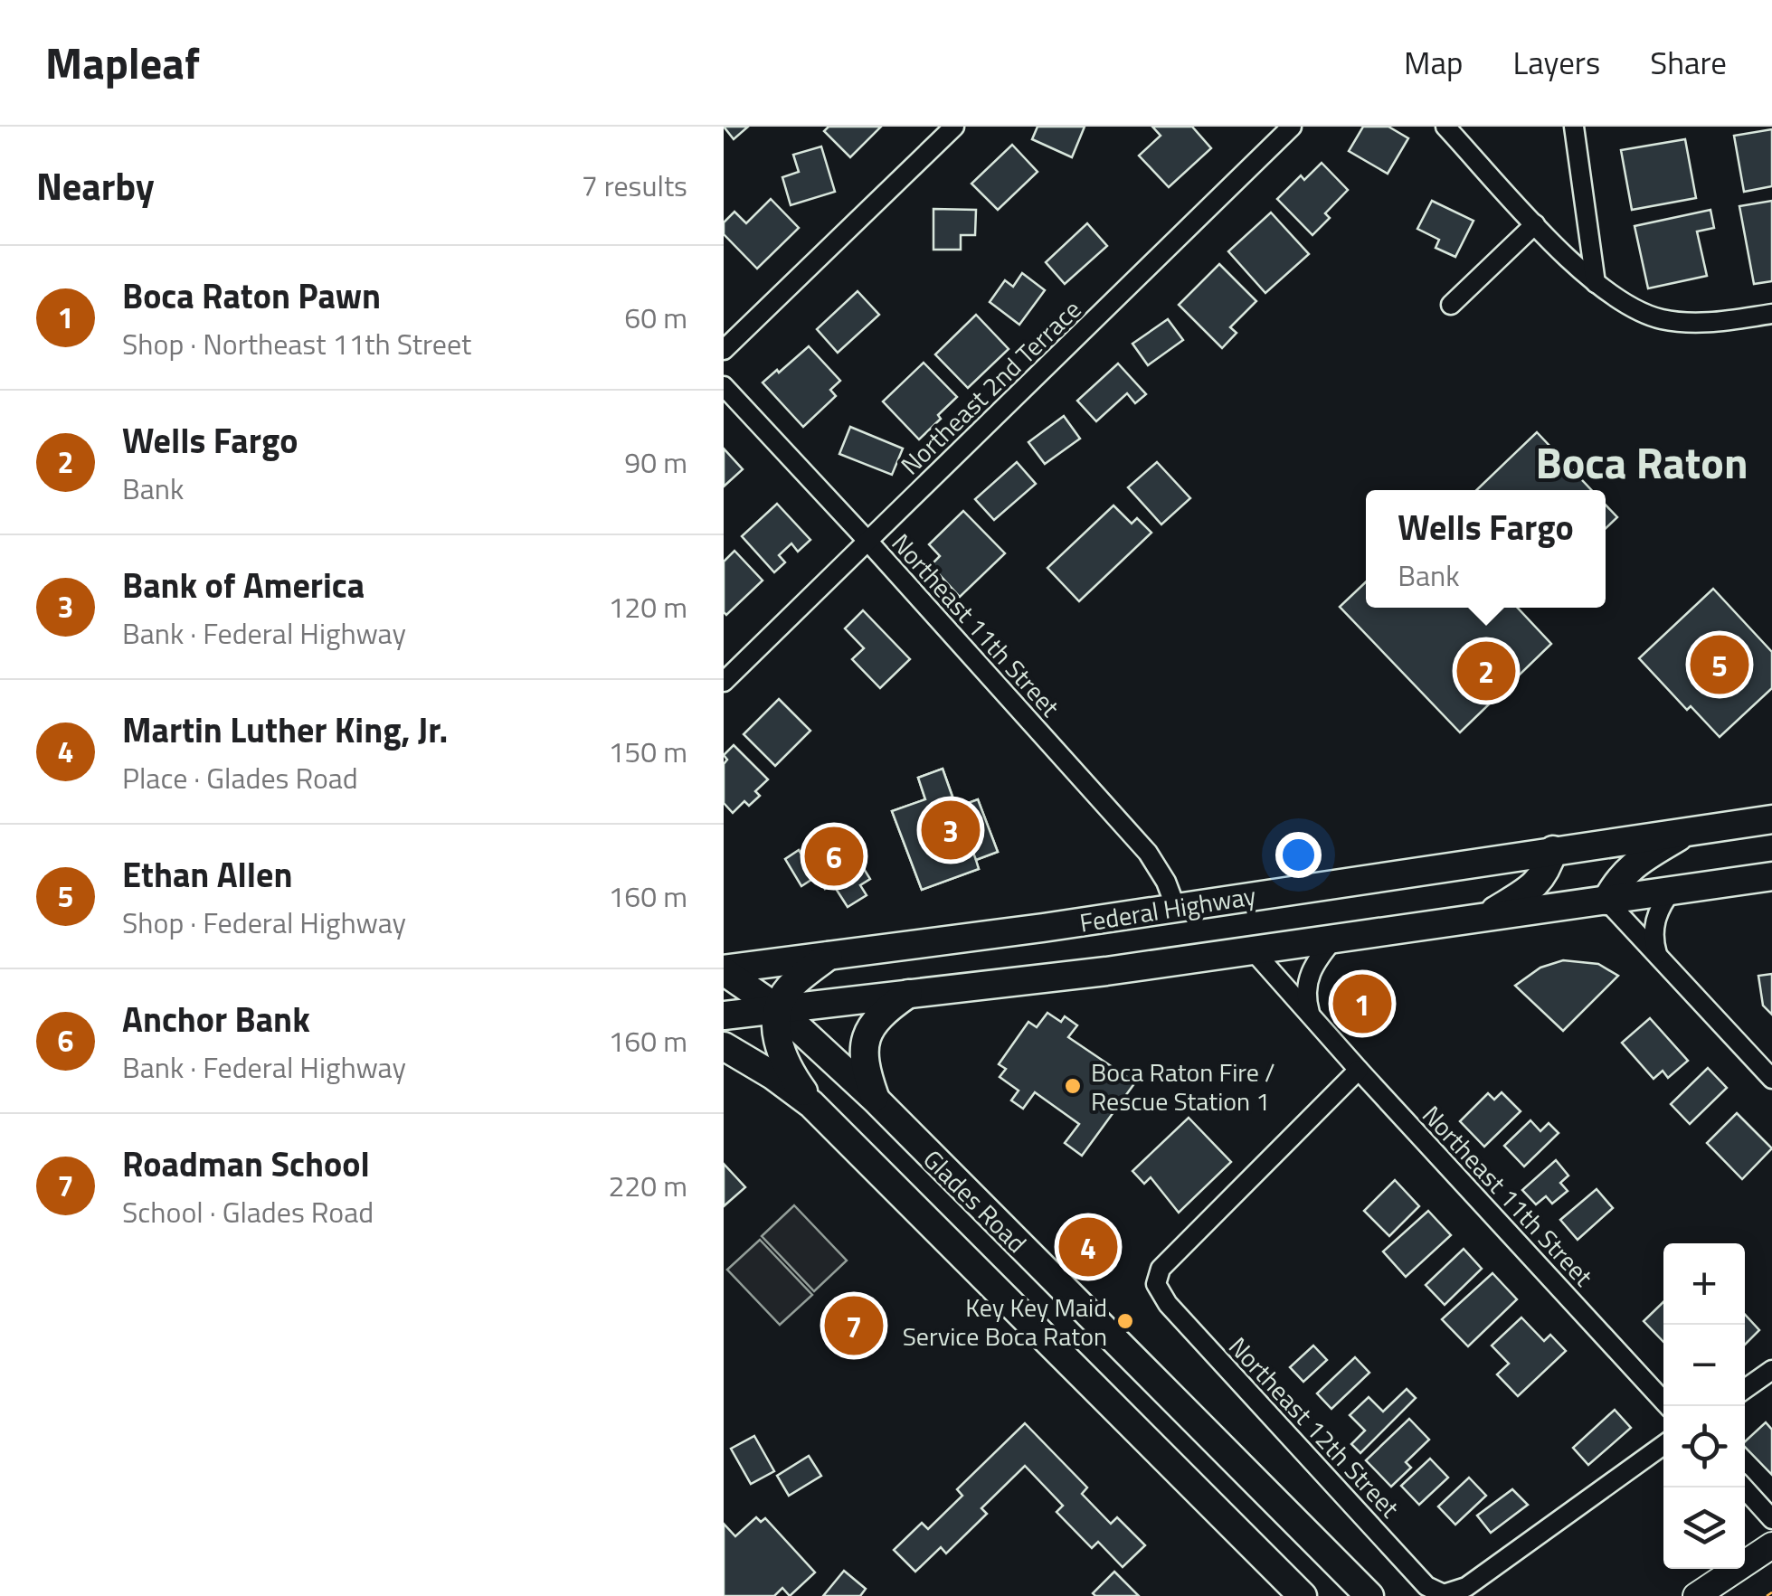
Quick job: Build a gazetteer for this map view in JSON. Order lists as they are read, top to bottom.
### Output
{
  "streets": {
    "main road": ["Federal Highway", "Glades Road"],
    "street": ["Northeast 2nd Terrace", "Northeast 11th Street", "Northeast 12th Street"]
  },
  "crossings": [
    ["Northeast 2nd Terrace", "Northeast 11th Street"],
    ["Northeast 11th Street", "Federal Highway"],
    ["Northeast 11th Street", "Northeast 12th Street"],
    ["Federal Highway", "Glades Road"]
  ],
  "districts": ["Boca Raton"],
  "places": ["Boca Raton Fire / Rescue Station 1", "Key Key Maid Service Boca Raton"],
  "page": {
    "header": "Mapleaf",
    "nav": ["Map", "Layers", "Share"],
    "heading": ["Nearby", "7 results"],
    "list": [
      {
        "mark": "1",
        "name": "Boca Raton Pawn",
        "note": "Shop · Northeast 11th Street",
        "value": "60 m"
      },
      {
        "mark": "2",
        "name": "Wells Fargo",
        "note": "Bank",
        "value": "90 m"
      },
      {
        "mark": "3",
        "name": "Bank of America",
        "note": "Bank · Federal Highway",
        "value": "120 m"
      },
      {
        "mark": "4",
        "name": "Martin Luther King, Jr.",
        "note": "Place · Glades Road",
        "value": "150 m"
      },
      {
        "mark": "5",
        "name": "Ethan Allen",
        "note": "Shop · Federal Highway",
        "value": "160 m"
      },
      {
        "mark": "6",
        "name": "Anchor Bank",
        "note": "Bank · Federal Highway",
        "value": "160 m"
      },
      {
        "mark": "7",
        "name": "Roadman School",
        "note": "School · Glades Road",
        "value": "220 m"
      }
    ],
    "popup": ["Wells Fargo", "Bank"],
    "pins": [
      "5",
      "2",
      "3",
      "6",
      "1",
      "4",
      "7"
    ],
    "map_buttons": ["+", "−"]
  }
}
